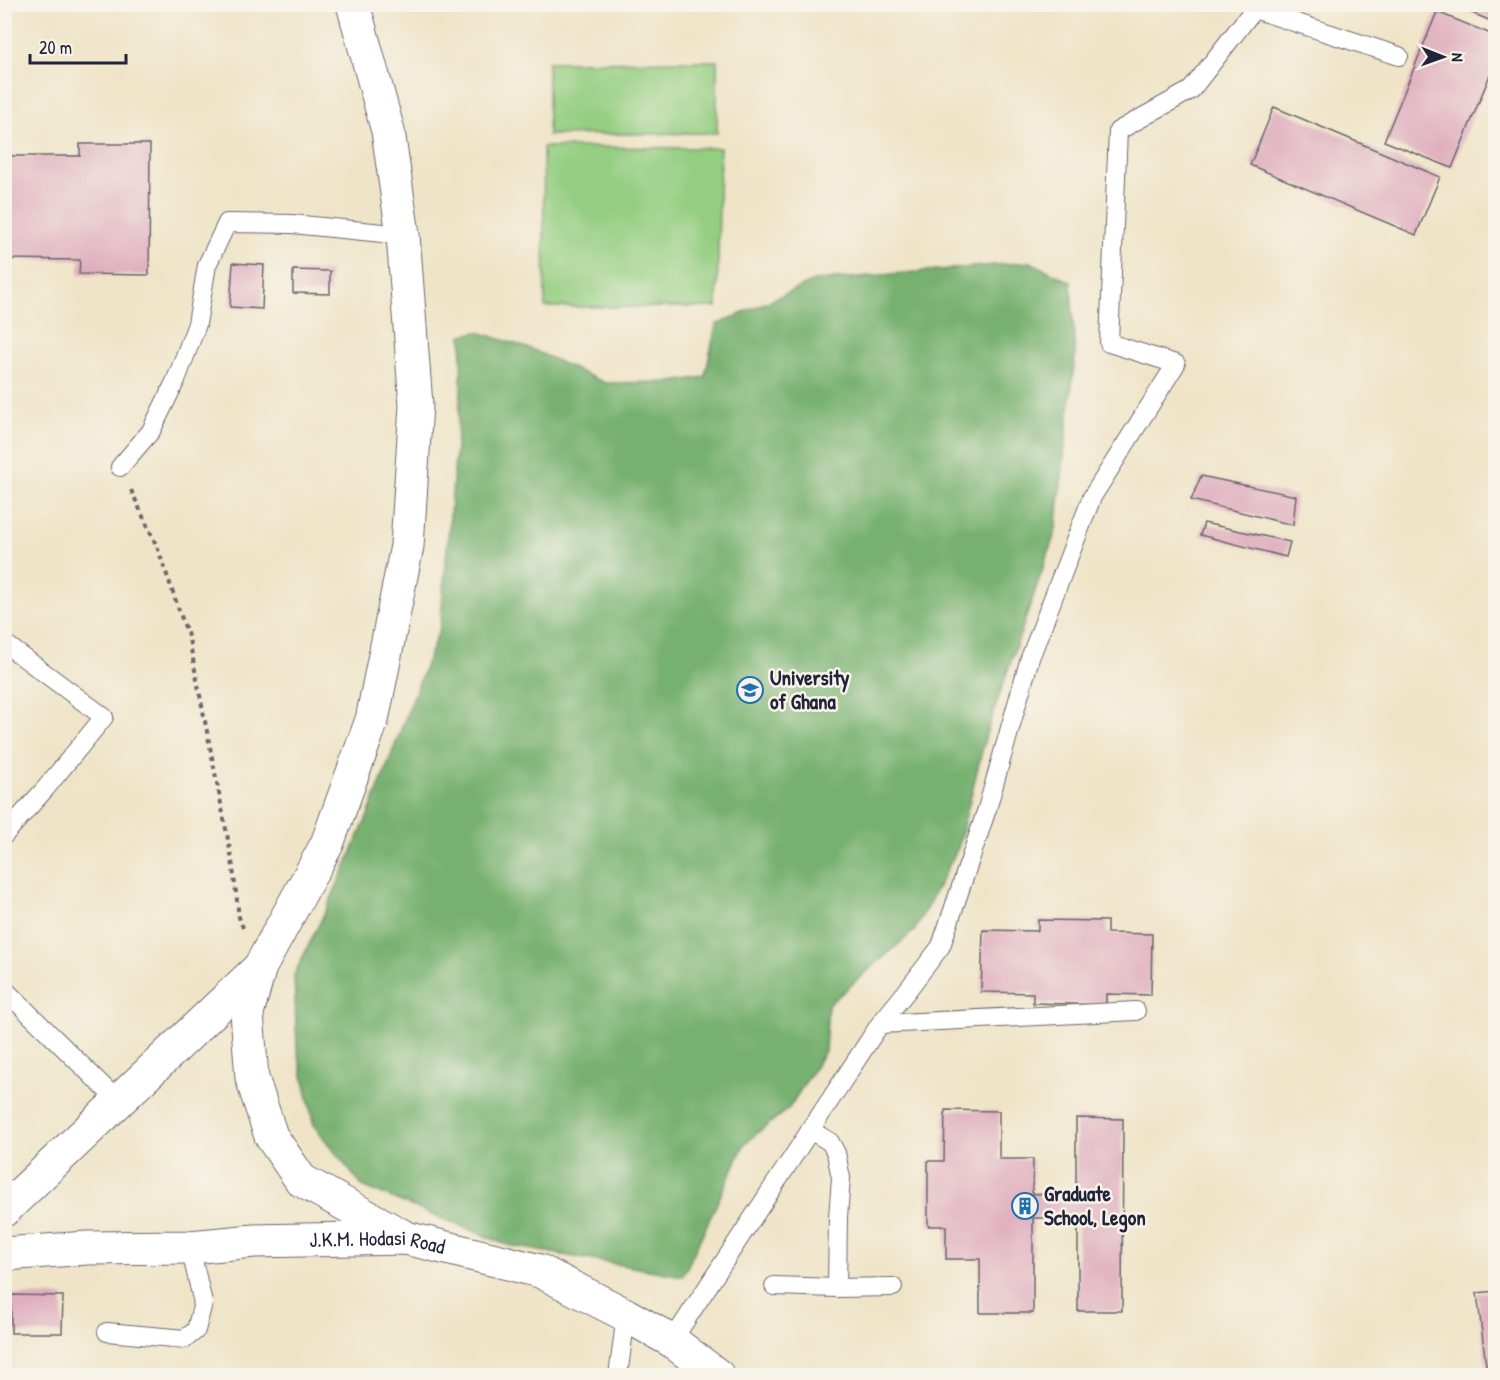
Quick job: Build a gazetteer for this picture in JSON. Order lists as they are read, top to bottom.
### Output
{
  "streets": {
    "street": ["J.K.M. Hodasi Road"]
  },
  "places": {
    "school or university": ["University of Ghana"],
    "building": ["Graduate School, Legon"]
  },
  "scale_bar": "20 m",
  "north": "right"
}
